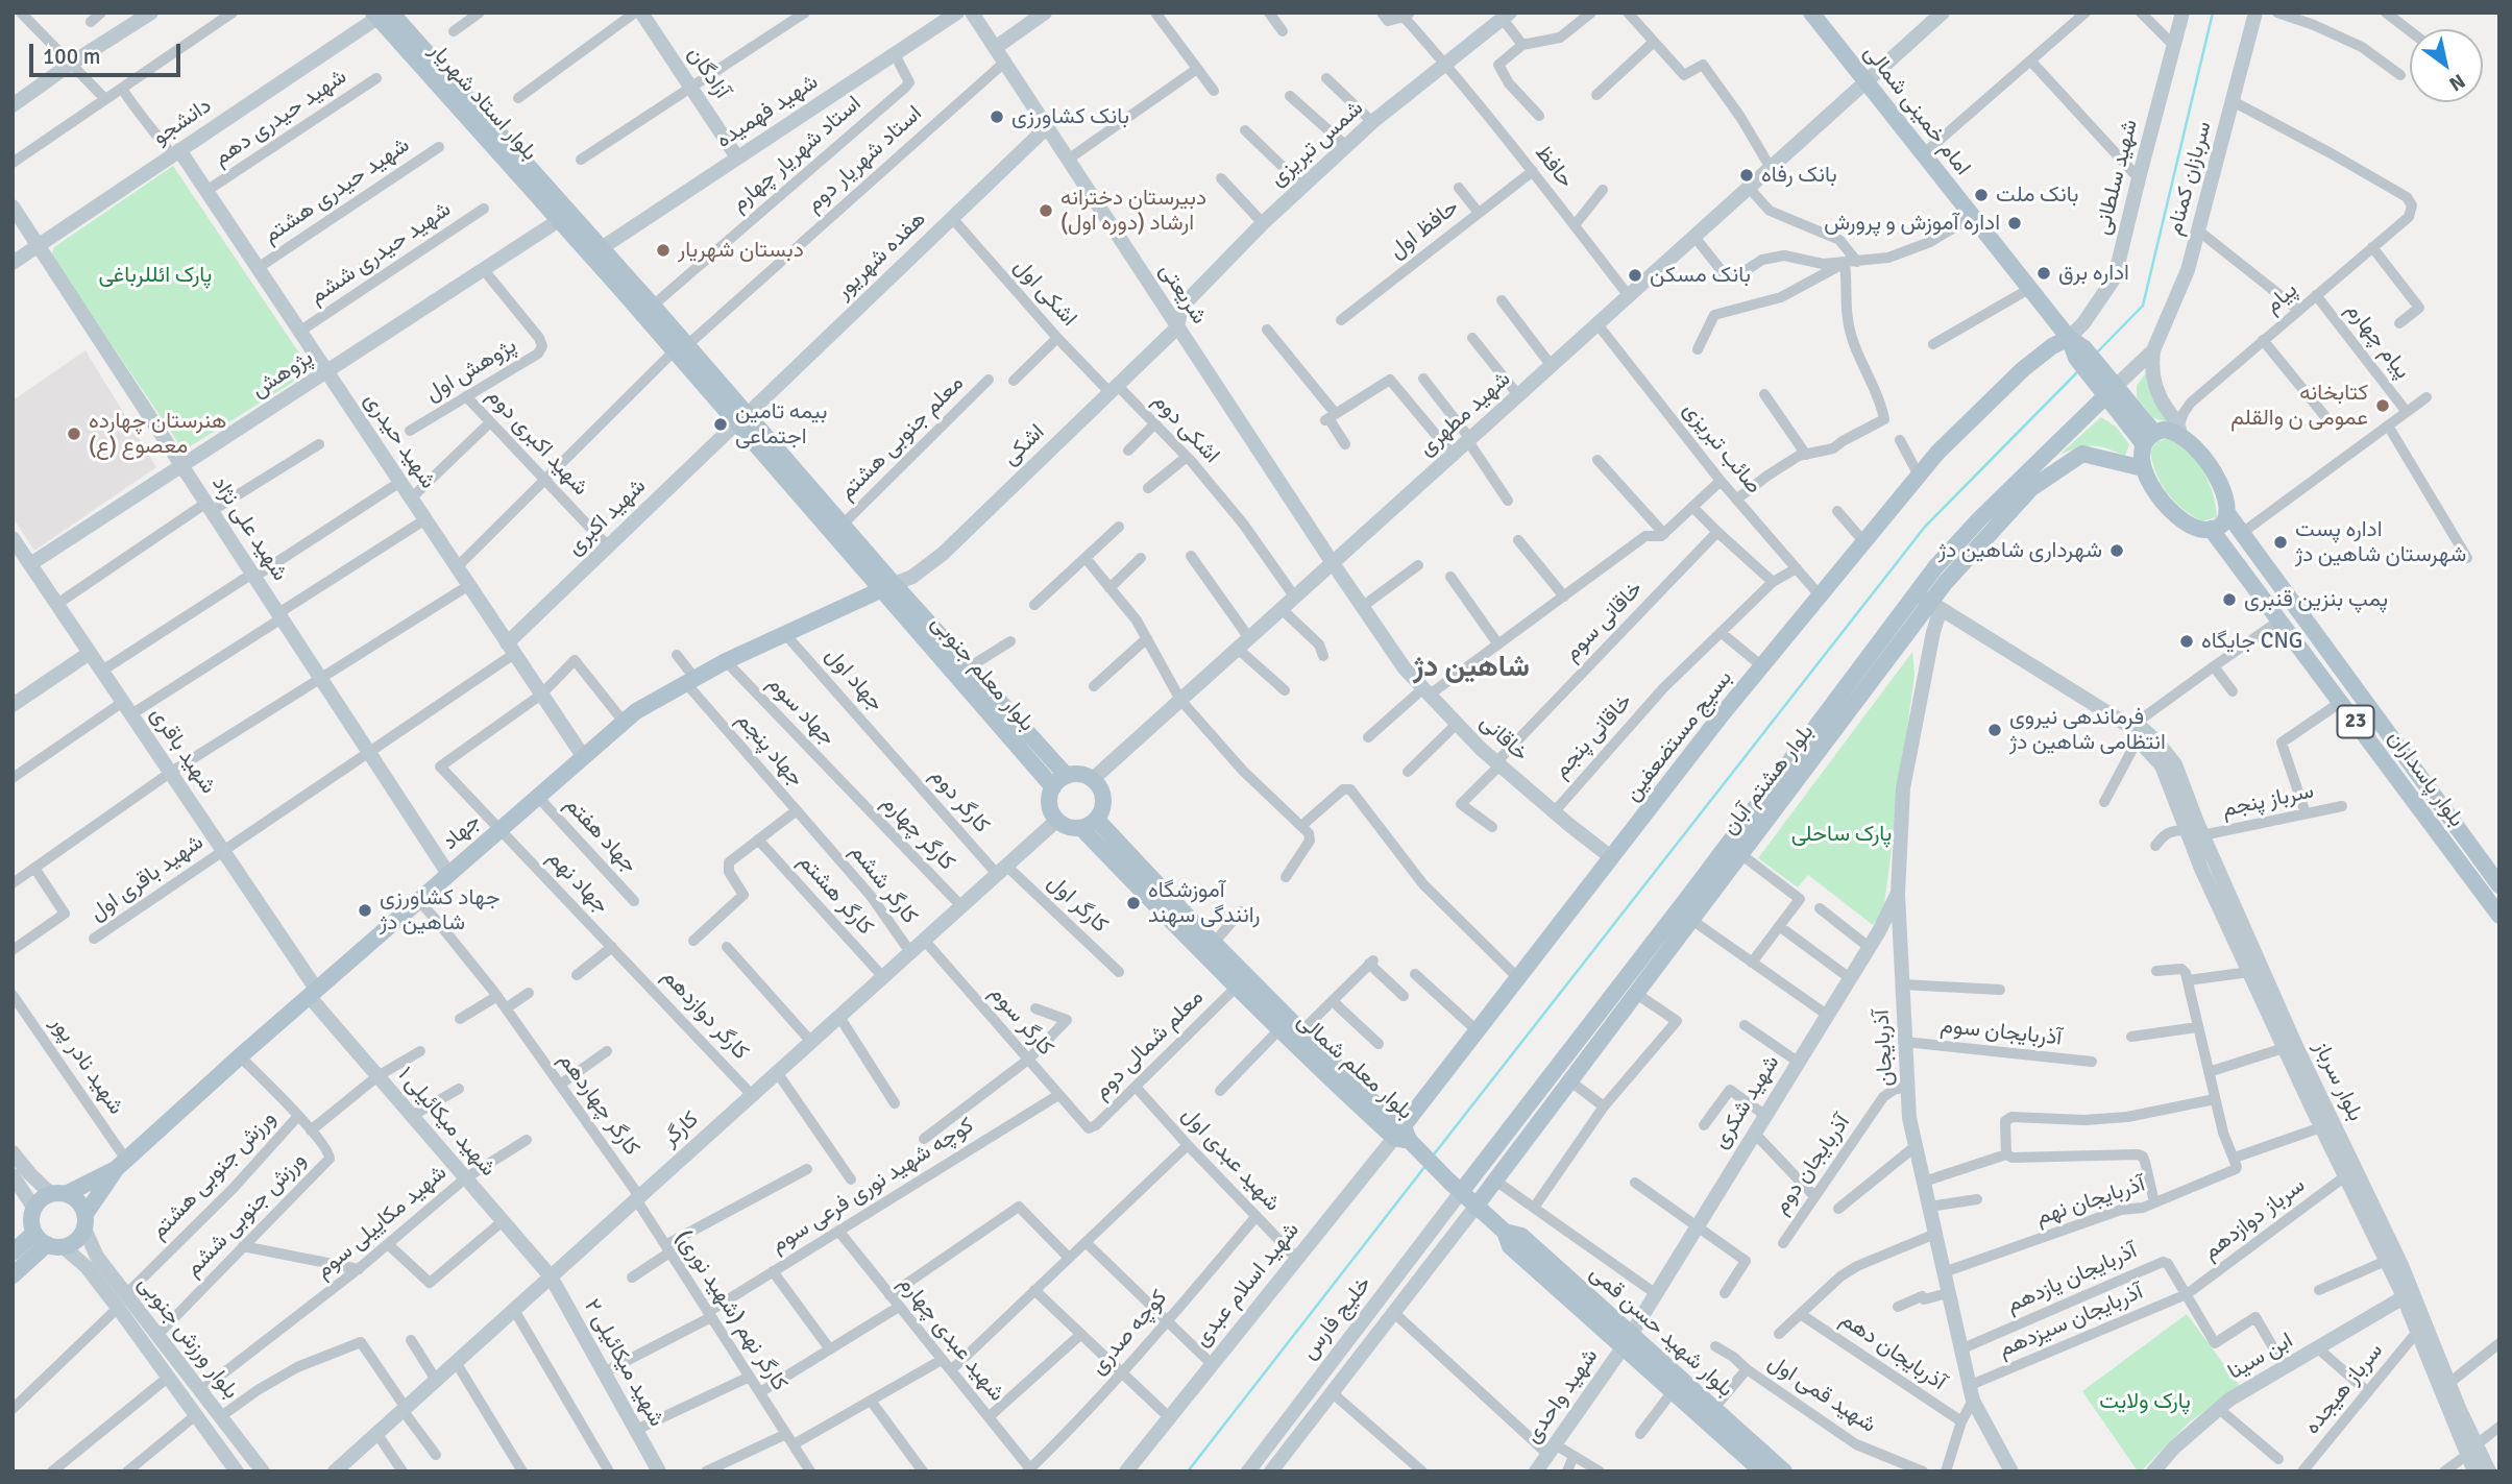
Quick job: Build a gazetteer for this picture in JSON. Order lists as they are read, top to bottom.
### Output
{
  "streets": {
    "main road": [
      "بلوار استاد شهریار",
      "امام خمینی شمالی",
      "بلوار معلم جنوبی",
      "23",
      "بسیج مستضعفین",
      "بلوار پاسداران",
      "بلوار هشتم آبان",
      "جهاد",
      "بلوار معلم شمالی",
      "بلوار شهید حسن قمی"
    ],
    "street": [
      "آزادگان",
      "شهید فهمیده",
      "شهید حیدری دهم",
      "دانشجو",
      "شمس تبریزی",
      "استاد شهریار چهارم",
      "استاد شهریار دوم",
      "حافظ",
      "شهید سلطانی",
      "سربازان کمنام",
      "شهید حیدری هشتم",
      "حافظ اول",
      "شهید حیدری ششم",
      "هفده شهریور",
      "اشکی اول",
      "شریعتی",
      "پیام",
      "پیام چهارم",
      "پژوهش اول",
      "پژوهش",
      "شهید مطهری",
      "اشکی دوم",
      "معلم جنوبی هشتم",
      "شهید حیدری",
      "شهید اکبری دوم",
      "اشکی",
      "صائب تبریزی",
      "شهید اکبری",
      "شهید علی نژاد",
      "خاقانی سوم",
      "جهاد اول",
      "جهاد سوم",
      "خاقانی پنجم",
      "خاقانی",
      "جهاد پنجم",
      "شهید باقری",
      "کارگر دوم",
      "سرباز پنجم",
      "کارگر چهارم",
      "جهاد هفتم",
      "شهید باقری اول",
      "جهاد نهم",
      "کارگر ششم",
      "کارگر هشتم",
      "کارگر اول",
      "کارگر دوازدهم",
      "کارگر سوم",
      "آذربایجان سوم",
      "معلم شمالی دوم",
      "آذربایجان",
      "شهید نادر پور",
      "بلوار سرباز",
      "شهید شکری",
      "کارگر چهاردهم",
      "شهید میکائیلی ۱",
      "کارگر",
      "شهید عبدی اول",
      "آذربایجان دوم",
      "ورزش جنوبی هشتم",
      "کوچه شهید نوری فرعی سوم",
      "آذربایجان نهم",
      "ورزش جنوبی ششم",
      "سرباز دوازدهم",
      "شهید مکاییلی سوم",
      "آذربایجان یازدهم",
      "شهید اسلام عبدی",
      "کارگر نهم (شهید نوری)",
      "خلیج فارس",
      "آذربایجان سیزدهم",
      "کوچه صدری",
      "بلوار ورزش جنوبی",
      "شهید عبدی چهارم",
      "آذربایجان دهم",
      "ابن سینا",
      "شهید میکائیلی ۲",
      "سرباز هیجده",
      "شهید قمی اول",
      "شهید واحدی"
    ]
  },
  "crossings": [
    ["آزادگان", "شهید فهمیده"],
    ["بلوار استاد شهریار", "شهید فهمیده"],
    ["بلوار استاد شهریار", "دانشجو"],
    ["بلوار استاد شهریار", "استاد شهریار چهارم"],
    ["بلوار استاد شهریار", "استاد شهریار دوم"],
    ["بلوار استاد شهریار", "هفده شهریور"],
    ["بلوار استاد شهریار", "پژوهش"],
    ["بلوار استاد شهریار", "شهید اکبری"],
    ["بلوار استاد شهریار", "بلوار معلم جنوبی"],
    ["امام خمینی شمالی", "شهید سلطانی"],
    ["امام خمینی شمالی", "سربازان کمنام"],
    ["امام خمینی شمالی", "شهید مطهری"],
    ["امام خمینی شمالی", "بسیج مستضعفین"],
    ["امام خمینی شمالی", "بلوار هشتم آبان"],
    ["شهید فهمیده", "استاد شهریار چهارم"],
    ["شهید حیدری دهم", "شهید حیدری"],
    ["دانشجو", "شهید حیدری"],
    ["دانشجو", "شهید علی نژاد"],
    ["شمس تبریزی", "حافظ"],
    ["شمس تبریزی", "شریعتی"],
    ["شمس تبریزی", "اشکی"],
    ["استاد شهریار دوم", "شریعتی"],
    ["استاد شهریار دوم", "شهید حیدری"],
    ["استاد شهریار دوم", "شهید اکبری دوم"],
    ["حافظ", "حافظ اول"],
    ["حافظ", "شهید مطهری"],
    ["شهید سلطانی", "بسیج مستضعفین"],
    ["سربازان کمنام", "پیام"],
    ["سربازان کمنام", "23"],
    ["سربازان کمنام", "بلوار هشتم آبان"],
    ["شهید حیدری هشتم", "شهید حیدری"],
    ["شهید حیدری ششم", "شهید حیدری"],
    ["هفده شهریور", "اشکی اول"],
    ["هفده شهریور", "شریعتی"],
    ["هفده شهریور", "شهید اکبری"],
    ["هفده شهریور", "بلوار معلم جنوبی"],
    ["اشکی اول", "اشکی دوم"],
    ["اشکی اول", "اشکی"],
    ["شریعتی", "شهید مطهری"],
    ["شریعتی", "اشکی"],
    ["شریعتی", "خاقانی"],
    ["پیام", "پیام چهارم"],
    ["پیام", "23"],
    ["پژوهش اول", "پژوهش"],
    ["پژوهش اول", "شهید اکبری دوم"],
    ["پژوهش", "شهید حیدری"],
    ["پژوهش", "شهید علی نژاد"],
    ["پژوهش", "شهید باقری"],
    ["شهید مطهری", "اشکی دوم"],
    ["شهید مطهری", "صائب تبریزی"],
    ["شهید مطهری", "بلوار معلم جنوبی"],
    ["شهید مطهری", "خاقانی"],
    ["شهید مطهری", "بلوار معلم شمالی"],
    ["شهید مطهری", "کارگر"],
    ["اشکی دوم", "اشکی"],
    ["معلم جنوبی هشتم", "بلوار معلم جنوبی"],
    ["شهید حیدری", "شهید اکبری"],
    ["شهید حیدری", "جهاد"],
    ["شهید حیدری", "شهید باقری اول"],
    ["شهید حیدری", "جهاد نهم"],
    ["شهید اکبری دوم", "شهید اکبری"],
    ["اشکی", "بلوار معلم جنوبی"],
    ["اشکی", "جهاد"],
    ["صائب تبریزی", "خاقانی پنجم"],
    ["صائب تبریزی", "بسیج مستضعفین"],
    ["شهید اکبری", "بلوار معلم جنوبی"],
    ["شهید اکبری", "شهید باقری اول"],
    ["شهید علی نژاد", "جهاد"],
    ["شهید علی نژاد", "شهید باقری اول"],
    ["خاقانی سوم", "خاقانی"],
    ["بلوار معلم جنوبی", "جهاد"],
    ["بلوار معلم جنوبی", "بلوار معلم شمالی"],
    ["بلوار معلم جنوبی", "کارگر"],
    ["جهاد اول", "کارگر دوم"],
    ["جهاد اول", "جهاد"],
    ["جهاد سوم", "جهاد"],
    ["جهاد سوم", "کارگر چهارم"],
    ["23", "بلوار پاسداران"],
    ["خاقانی پنجم", "خاقانی"],
    ["بسیج مستضعفین", "خاقانی"],
    ["بسیج مستضعفین", "بلوار معلم شمالی"],
    ["بسیج مستضعفین", "شهید اسلام عبدی"],
    ["بسیج مستضعفین", "بلوار شهید حسن قمی"],
    ["جهاد پنجم", "جهاد"],
    ["جهاد پنجم", "کارگر ششم"],
    ["شهید باقری", "جهاد"],
    ["شهید باقری", "شهید باقری اول"],
    ["شهید باقری", "شهید میکائیلی ۱"],
    ["بلوار هشتم آبان", "آذربایجان"],
    ["بلوار هشتم آبان", "بلوار سرباز"],
    ["بلوار هشتم آبان", "خلیج فارس"],
    ["بلوار هشتم آبان", "بلوار شهید حسن قمی"],
    ["کارگر دوم", "کارگر اول"],
    ["کارگر دوم", "کارگر"],
    ["سرباز پنجم", "بلوار سرباز"],
    ["جهاد", "جهاد هفتم"],
    ["جهاد", "جهاد نهم"],
    ["جهاد", "شهید نادر پور"],
    ["جهاد", "کارگر چهاردهم"],
    ["جهاد", "شهید میکائیلی ۱"],
    ["جهاد", "بلوار ورزش جنوبی"],
    ["کارگر چهارم", "کارگر"],
    ["جهاد نهم", "کارگر دوازدهم"],
    ["کارگر ششم", "کارگر"],
    ["کارگر هشتم", "کارگر"],
    ["کارگر اول", "کارگر"],
    ["کارگر دوازدهم", "کارگر"],
    ["کارگر سوم", "معلم شمالی دوم"],
    ["کارگر سوم", "کارگر"],
    ["کارگر سوم", "کوچه شهید نوری فرعی سوم"],
    ["آذربایجان سوم", "آذربایجان"],
    ["معلم شمالی دوم", "بلوار معلم شمالی"],
    ["معلم شمالی دوم", "شهید عبدی اول"],
    ["آذربایجان", "بلوار سرباز"],
    ["آذربایجان", "شهید شکری"],
    ["آذربایجان", "آذربایجان دوم"],
    ["آذربایجان", "آذربایجان نهم"],
    ["آذربایجان", "آذربایجان یازدهم"],
    ["آذربایجان", "آذربایجان سیزدهم"],
    ["بلوار معلم شمالی", "کارگر"],
    ["بلوار معلم شمالی", "شهید اسلام عبدی"],
    ["بلوار معلم شمالی", "بلوار شهید حسن قمی"],
    ["بلوار سرباز", "سرباز دوازدهم"],
    ["بلوار سرباز", "ابن سینا"],
    ["بلوار سرباز", "سرباز هیجده"],
    ["شهید شکری", "بلوار شهید حسن قمی"],
    ["شهید شکری", "شهید واحدی"],
    ["کارگر چهاردهم", "کارگر"],
    ["کارگر چهاردهم", "کارگر نهم (شهید نوری)"],
    ["شهید میکائیلی ۱", "کارگر"],
    ["شهید میکائیلی ۱", "شهید مکاییلی سوم"],
    ["شهید میکائیلی ۱", "شهید میکائیلی ۲"],
    ["کارگر", "کارگر نهم (شهید نوری)"],
    ["کارگر", "شهید میکائیلی ۲"],
    ["شهید عبدی اول", "شهید اسلام عبدی"],
    ["شهید عبدی اول", "کوچه صدری"],
    ["ورزش جنوبی هشتم", "بلوار ورزش جنوبی"],
    ["کوچه شهید نوری فرعی سوم", "کارگر نهم (شهید نوری)"],
    ["کوچه شهید نوری فرعی سوم", "شهید عبدی چهارم"],
    ["کوچه شهید نوری فرعی سوم", "شهید میکائیلی ۲"],
    ["ورزش جنوبی ششم", "بلوار ورزش جنوبی"],
    ["سرباز دوازدهم", "آذربایجان یازدهم"],
    ["سرباز دوازدهم", "آذربایجان سیزدهم"],
    ["شهید مکاییلی سوم", "بلوار ورزش جنوبی"],
    ["آذربایجان یازدهم", "آذربایجان سیزدهم"],
    ["شهید اسلام عبدی", "بلوار شهید حسن قمی"],
    ["خلیج فارس", "بلوار شهید حسن قمی"],
    ["بلوار شهید حسن قمی", "شهید قمی اول"],
    ["بلوار شهید حسن قمی", "شهید واحدی"],
    ["کوچه صدری", "شهید عبدی چهارم"]
  ],
  "districts": ["شاهین دژ"],
  "parks": ["پارک ائللرباغی", "پارک ساحلی", "پارک ولایت"],
  "places": [
    "بانک کشاورزی",
    "بانک رفاه",
    "بانک ملت",
    "دبیرستان دخترانه ارشاد (دوره اول)",
    "اداره آموزش و پرورش",
    "دبستان شهریار",
    "اداره برق",
    "بانک مسکن",
    "کتابخانه عمومی ن والقلم",
    "بیمه تامین اجتماعی",
    "هنرستان چهارده معصوع (ع)",
    "اداره پست شهرستان شاهین دژ",
    "شهرداری شاهین دژ",
    "پمپ بنزین قنبری",
    "جایگاه CNG",
    "فرماندهی نیروی انتظامی شاهین دژ",
    "آموزشگاه رانندگی سهند",
    "جهاد کشاورزى شاهین دژ"
  ],
  "scale_bar": "100 m",
  "north": "bottom right"
}
